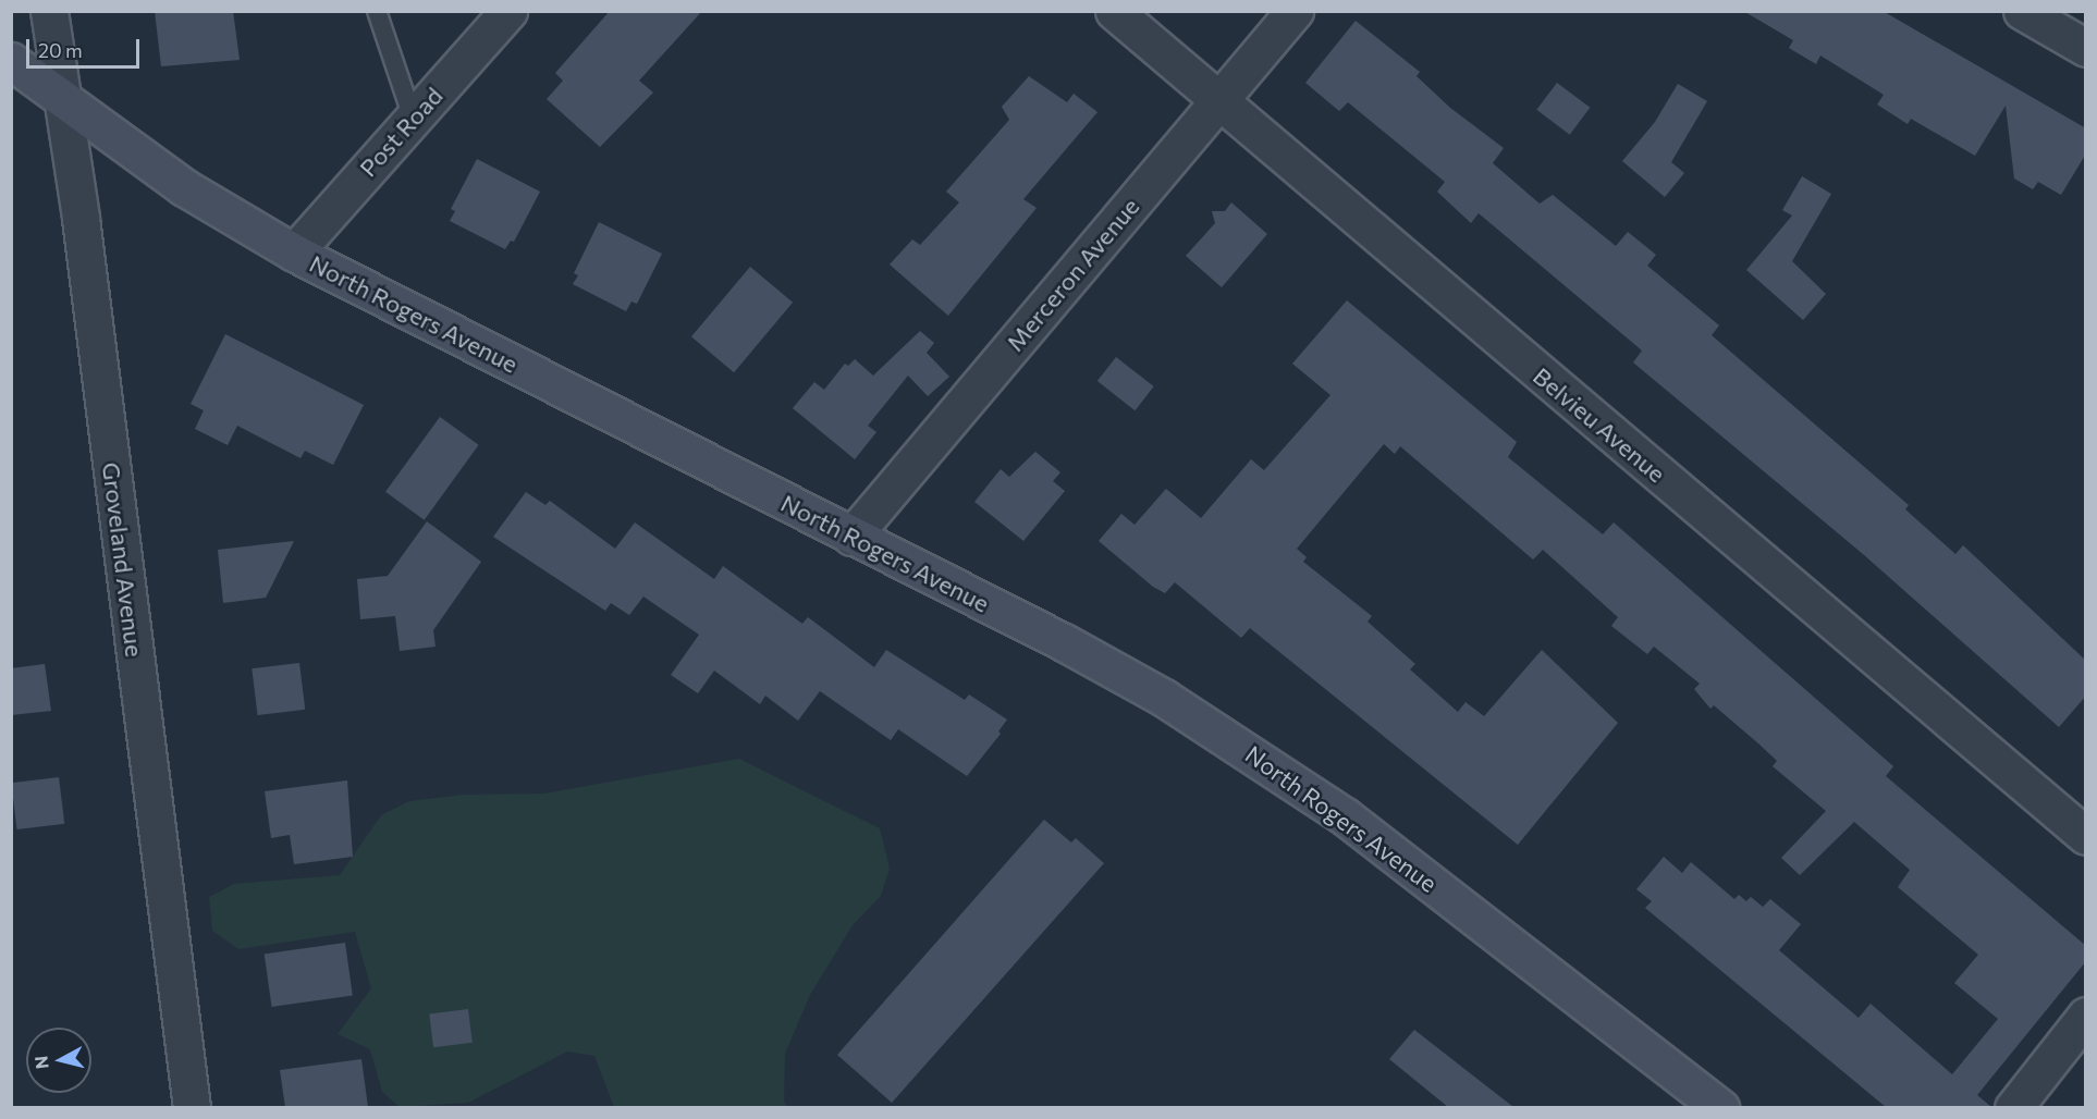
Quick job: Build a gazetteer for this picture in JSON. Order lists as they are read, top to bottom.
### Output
{
  "streets": {
    "street": [
      "Post Road",
      "Merceron Avenue",
      "North Rogers Avenue",
      "Belvieu Avenue",
      "Groveland Avenue"
    ]
  },
  "crossings": [
    ["Post Road", "North Rogers Avenue"],
    ["Merceron Avenue", "North Rogers Avenue"],
    ["Merceron Avenue", "Belvieu Avenue"],
    ["North Rogers Avenue", "Groveland Avenue"]
  ],
  "scale_bar": "20 m",
  "north": "left"
}
